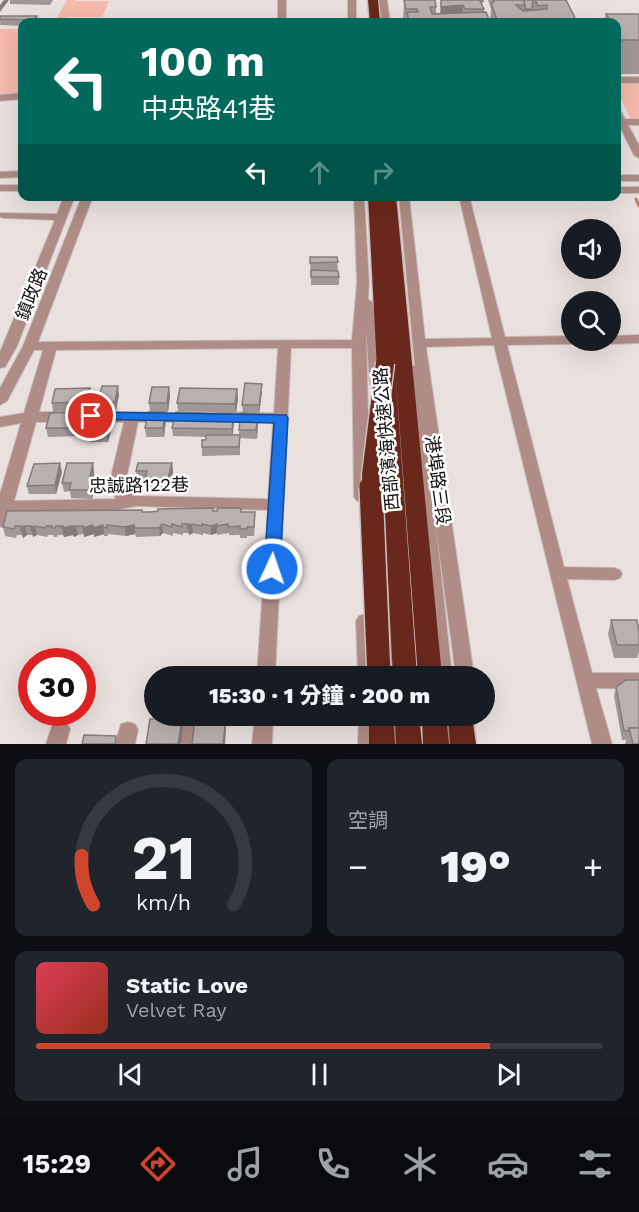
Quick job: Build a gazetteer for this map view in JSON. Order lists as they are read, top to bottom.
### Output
{
  "streets": {
    "highway": ["西部濱海快速公路"],
    "street": ["鎮政路", "港埠路三段", "忠誠路122巷"]
  },
  "page": {
    "turn": ["100 m", "中央路41巷"],
    "limit": "30",
    "trip": "15:30 · 1 分鐘 · 200 m",
    "tile": "空調",
    "heat": ["−", "19°", "+"],
    "song": ["Static Love", "Velvet Ray"],
    "tabs": "15:29",
    "gauge": ["21", "km/h"]
  }
}
